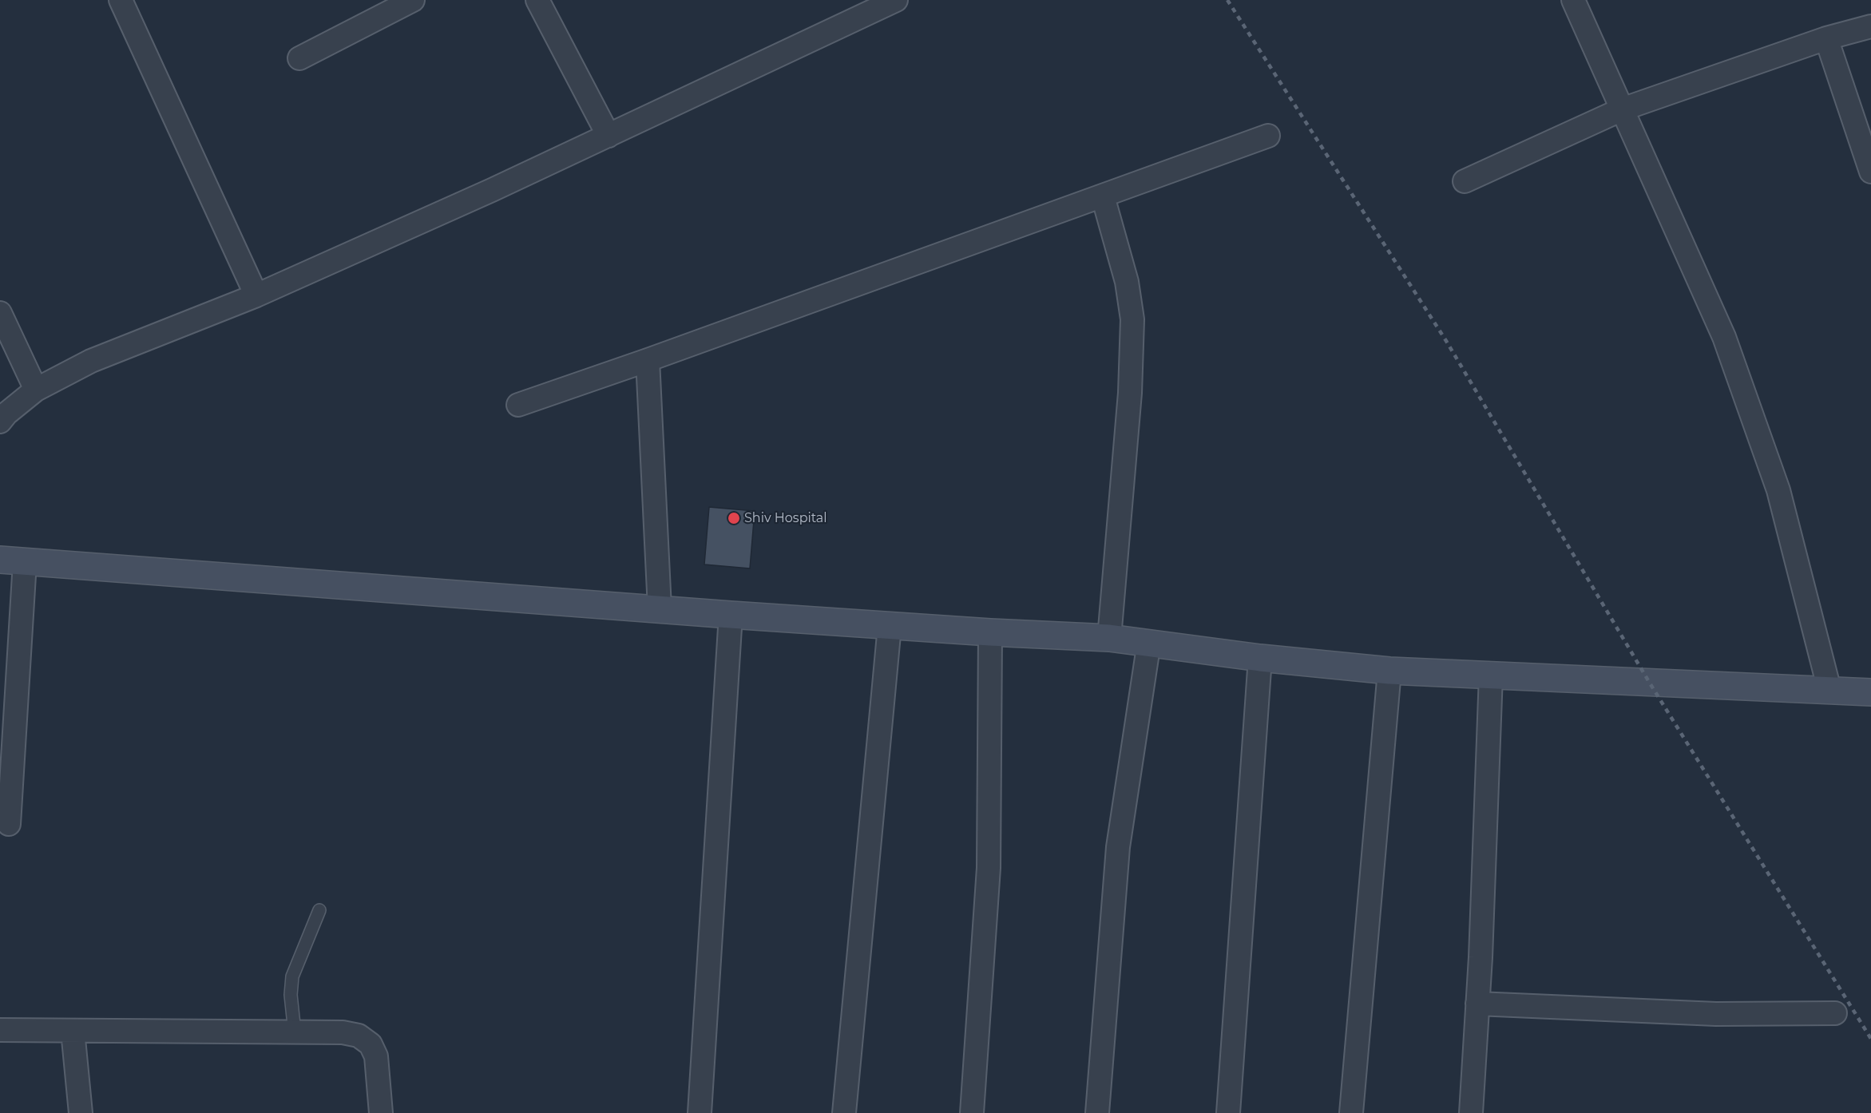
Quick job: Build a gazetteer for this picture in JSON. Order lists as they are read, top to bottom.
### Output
{
  "places": ["Shiv Hospital"]
}
